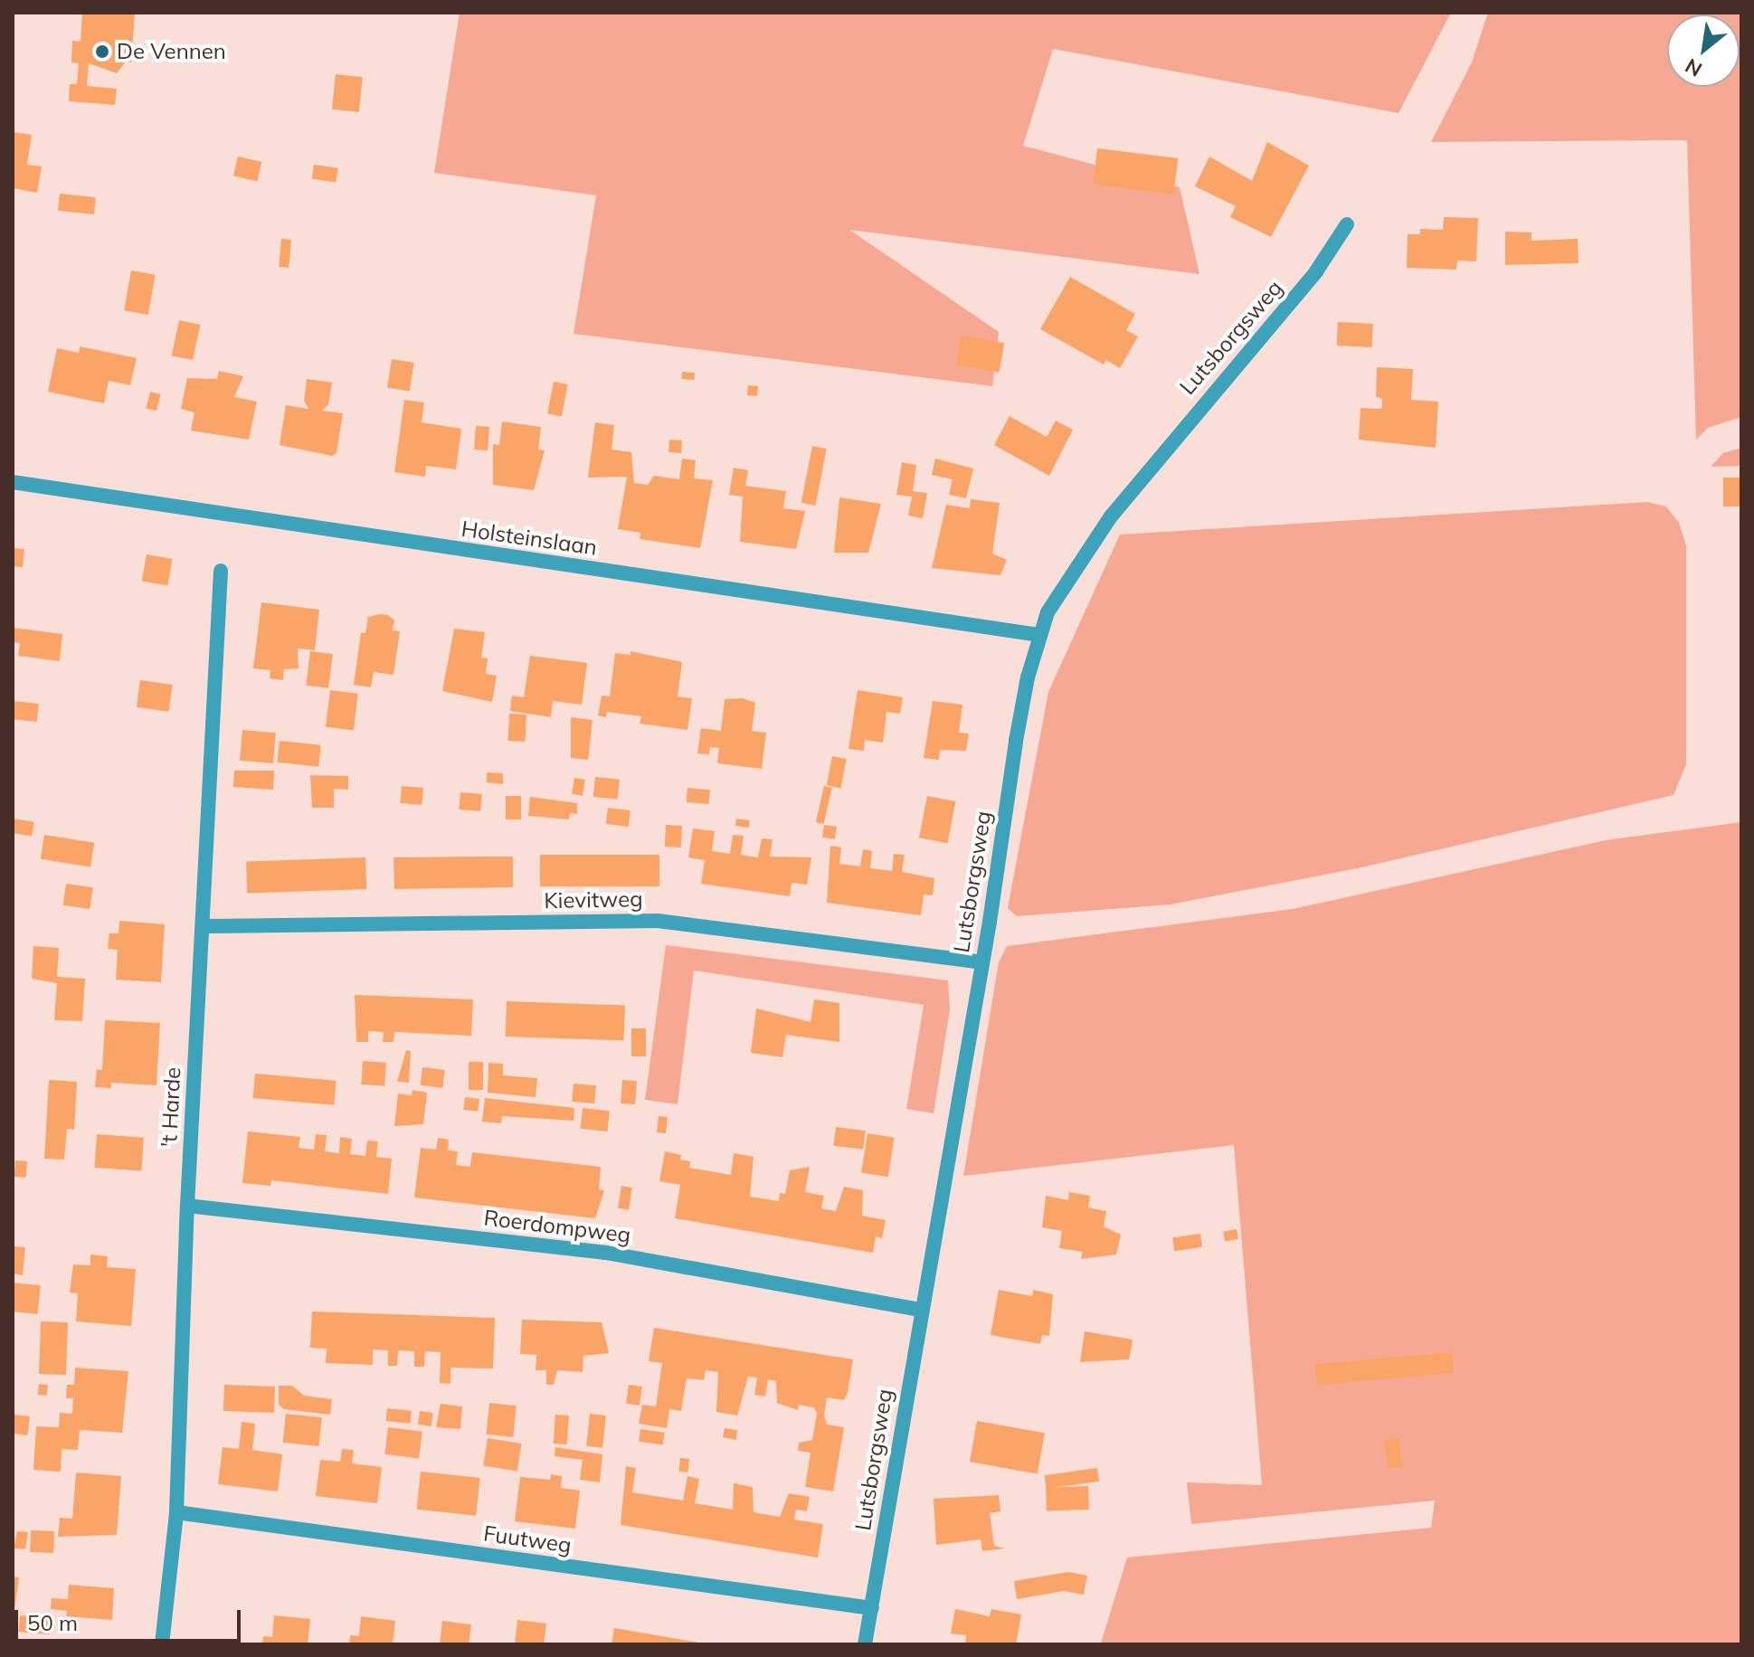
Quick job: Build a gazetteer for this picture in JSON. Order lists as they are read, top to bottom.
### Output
{
  "streets": {
    "street": [
      "Lutsborgsweg",
      "Holsteinslaan",
      "Kievitweg",
      "'t Harde",
      "Roerdompweg",
      "Fuutweg"
    ]
  },
  "crossings": [
    ["Lutsborgsweg", "Holsteinslaan"],
    ["Lutsborgsweg", "Kievitweg"],
    ["Lutsborgsweg", "Roerdompweg"],
    ["Lutsborgsweg", "Fuutweg"],
    ["Kievitweg", "'t Harde"],
    ["'t Harde", "Roerdompweg"],
    ["'t Harde", "Fuutweg"]
  ],
  "places": ["De Vennen"],
  "scale_bar": "50 m",
  "north": "bottom left"
}
